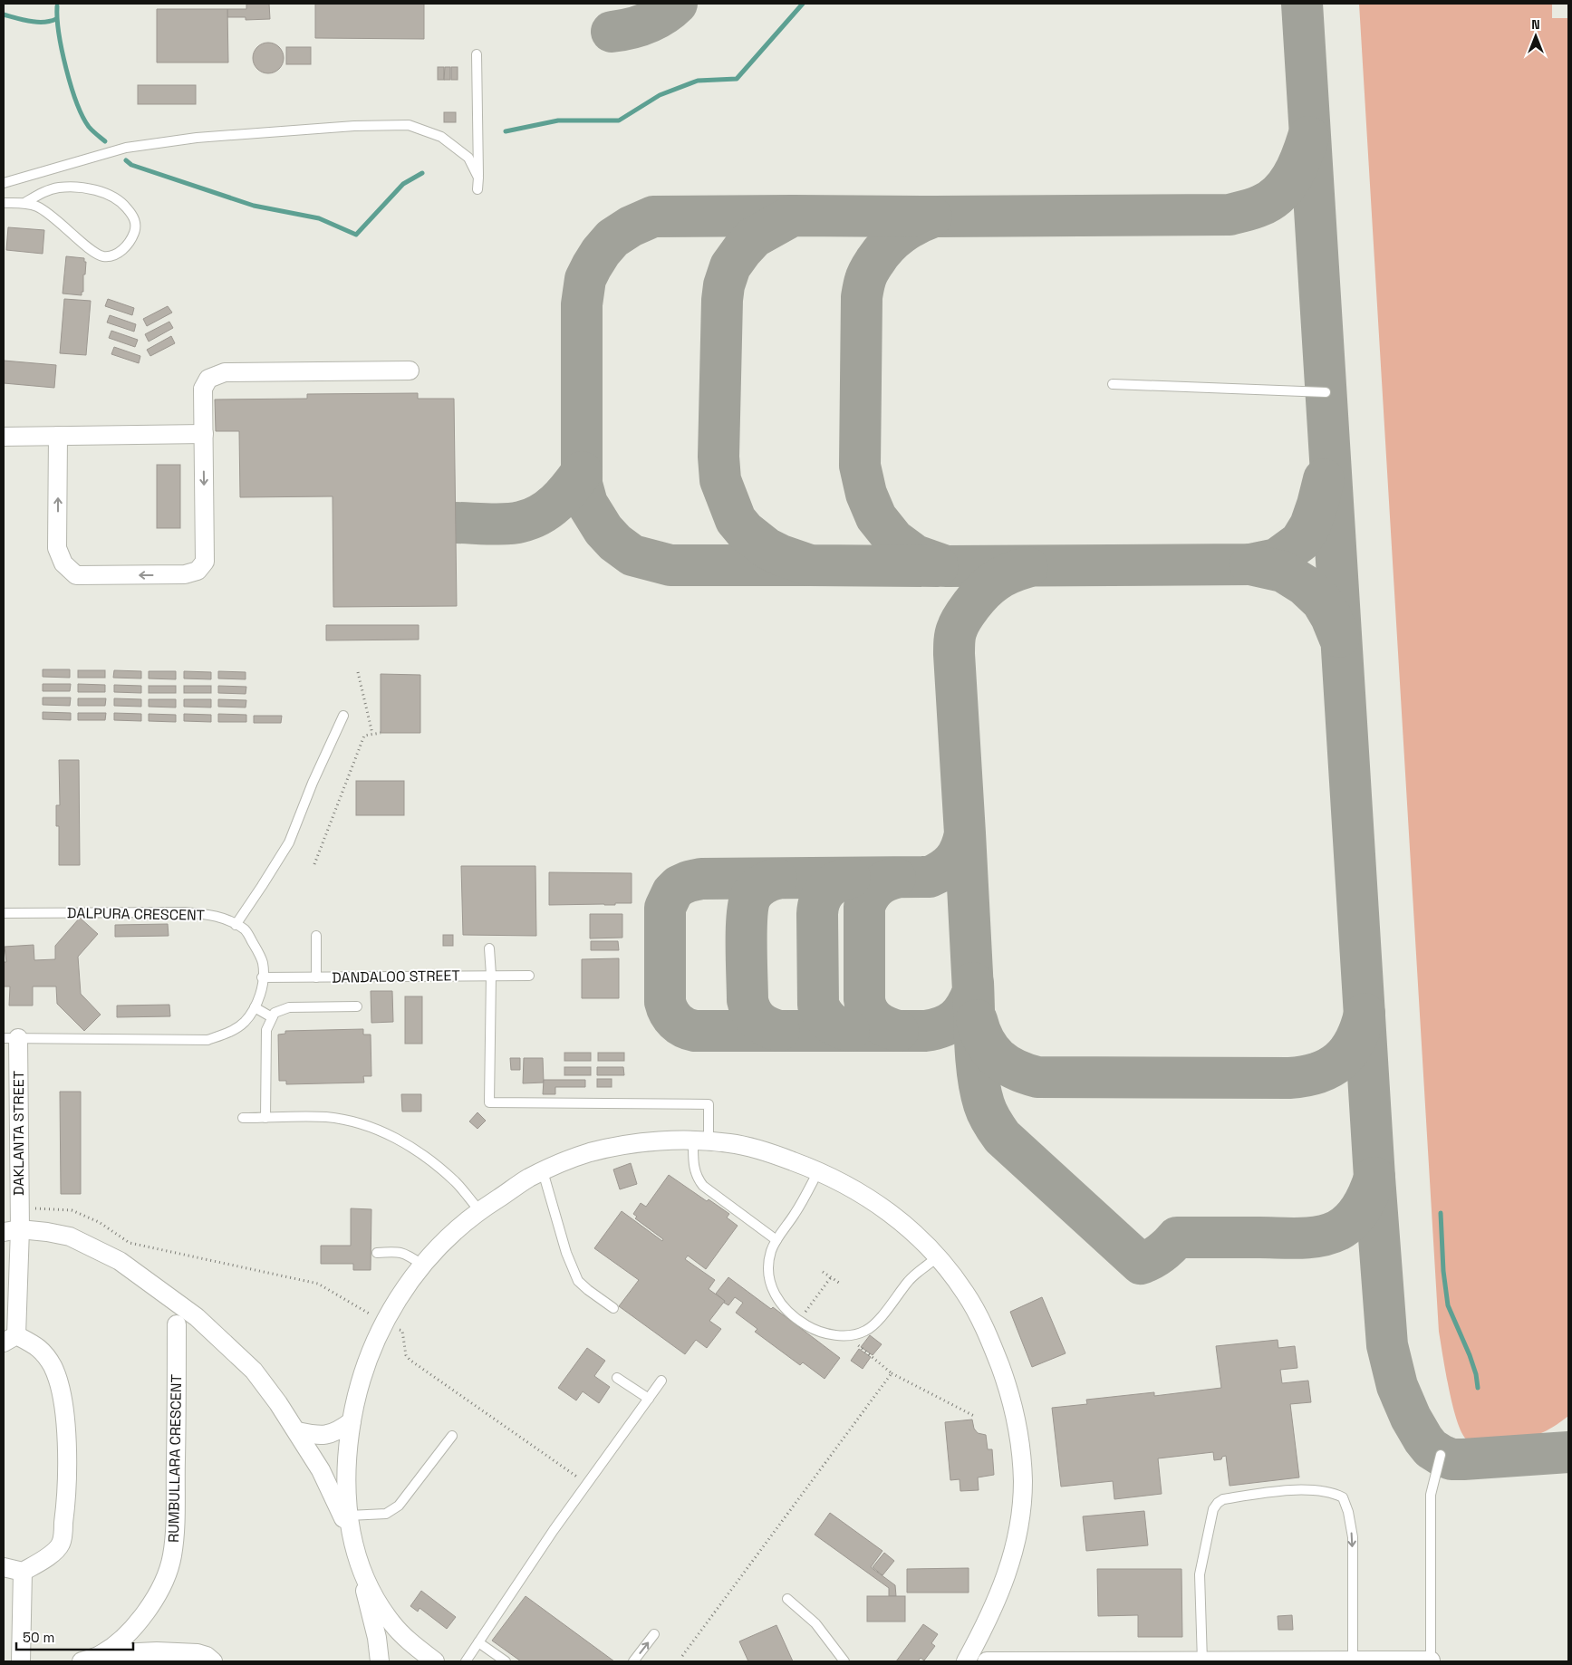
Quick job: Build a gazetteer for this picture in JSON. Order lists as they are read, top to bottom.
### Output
{
  "streets": {
    "street": ["DAKLANTA STREET", "RUMBULLARA CRESCENT"],
    "lane": ["DALPURA CRESCENT", "DANDALOO STREET"]
  },
  "crossings": [
    ["DALPURA CRESCENT", "DANDALOO STREET"],
    ["DALPURA CRESCENT", "DAKLANTA STREET"]
  ],
  "scale_bar": "50 m",
  "north": "top"
}
